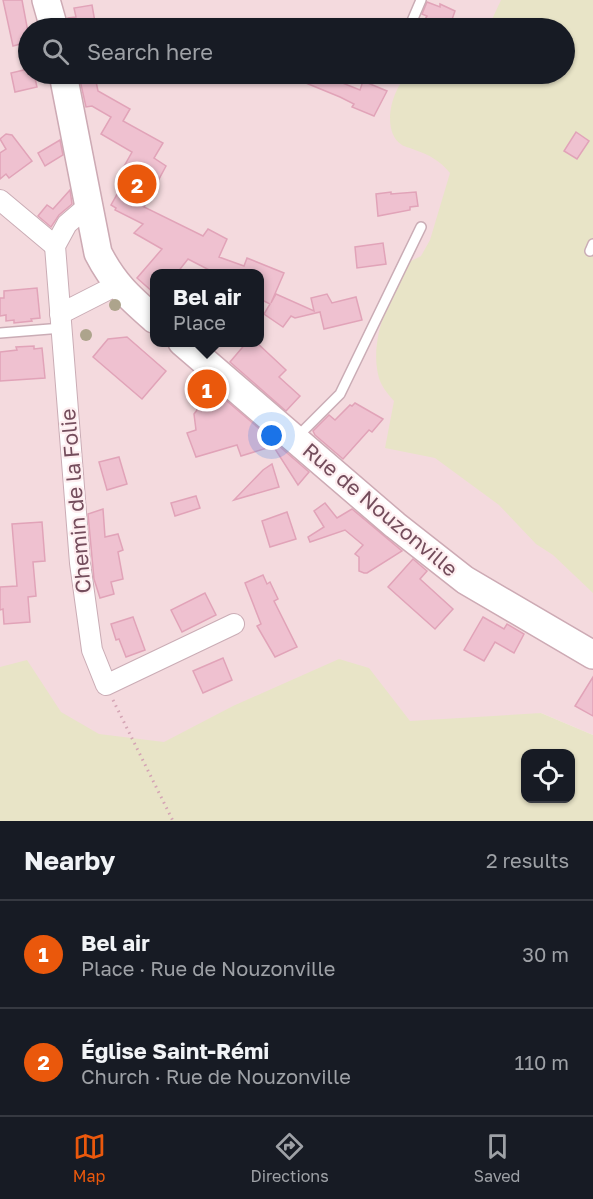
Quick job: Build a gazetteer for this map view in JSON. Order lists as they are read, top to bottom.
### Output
{
  "streets": {
    "main road": ["Rue de Nouzonville"],
    "street": ["Chemin de la Folie"]
  },
  "page": {
    "search": "Search here",
    "pins": ["2", "1"],
    "popup": ["Bel air", "Place"],
    "heading": ["Nearby", "2 results"],
    "list": [
      {
        "mark": "1",
        "name": "Bel air",
        "note": "Place · Rue de Nouzonville",
        "value": "30 m"
      },
      {
        "mark": "2",
        "name": "Église Saint-Rémi",
        "note": "Church · Rue de Nouzonville",
        "value": "110 m"
      }
    ],
    "nav": ["Map", "Directions", "Saved"]
  }
}
